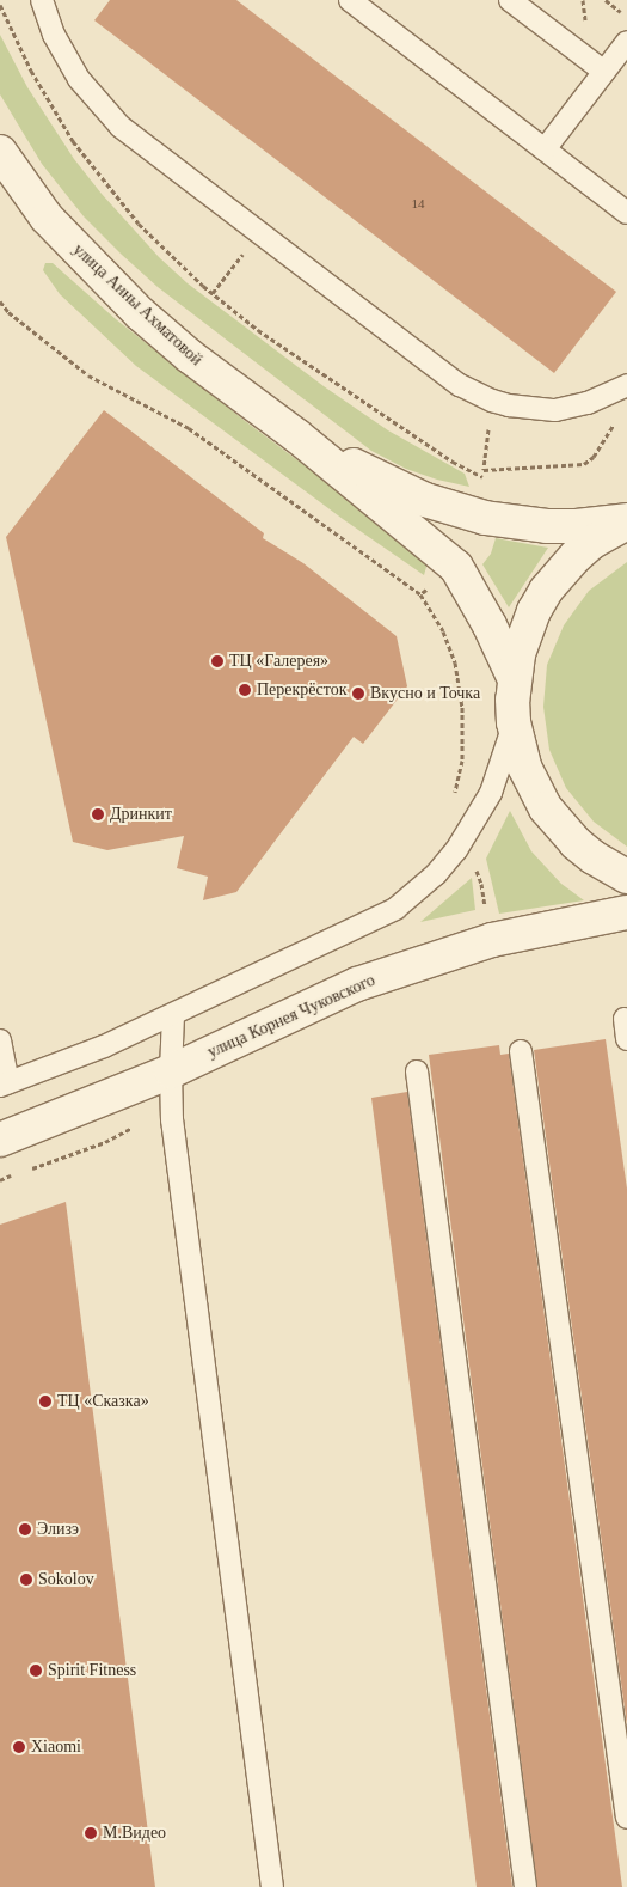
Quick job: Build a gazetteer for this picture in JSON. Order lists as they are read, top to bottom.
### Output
{
  "streets": {
    "street": ["улица Анны Ахматовой", "улица Корнея Чуковского"]
  },
  "places": [
    "ТЦ «Галерея»",
    "Перекрёсток",
    "Вкусно и Точка",
    "Дринкит",
    "ТЦ «Сказка»",
    "Элизэ",
    "Sokolov",
    "Spirit Fitness",
    "Xiaomi",
    "М.Видео"
  ],
  "house_numbers": ["14"]
}
